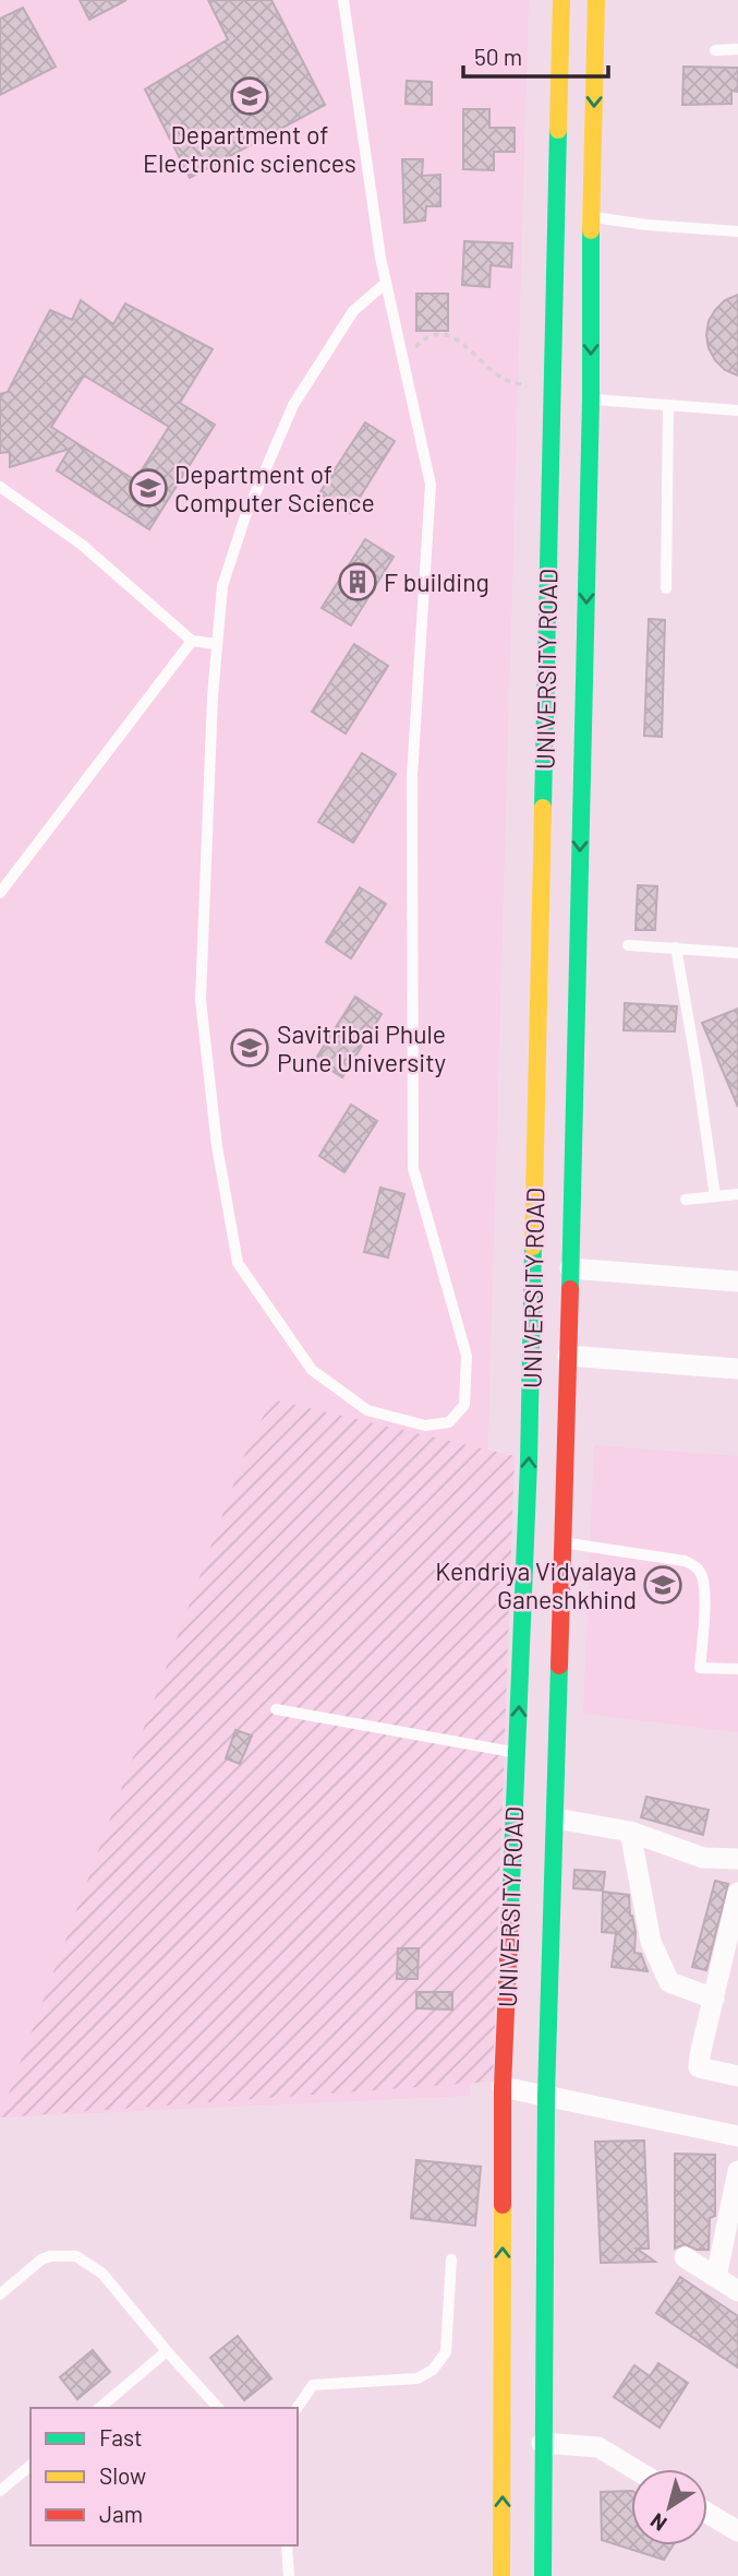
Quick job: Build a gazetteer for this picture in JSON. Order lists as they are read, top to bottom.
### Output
{
  "streets": {
    "main road": ["UNIVERSITY ROAD"]
  },
  "places": {
    "school or university": [
      "Department of Electronic sciences",
      "Department of Computer Science",
      "Savitribai Phule Pune University",
      "Kendriya Vidyalaya Ganeshkhind"
    ],
    "building": ["F building"]
  },
  "legend": ["Fast", "Slow", "Jam"],
  "scale_bar": "50 m",
  "north": "bottom left"
}
